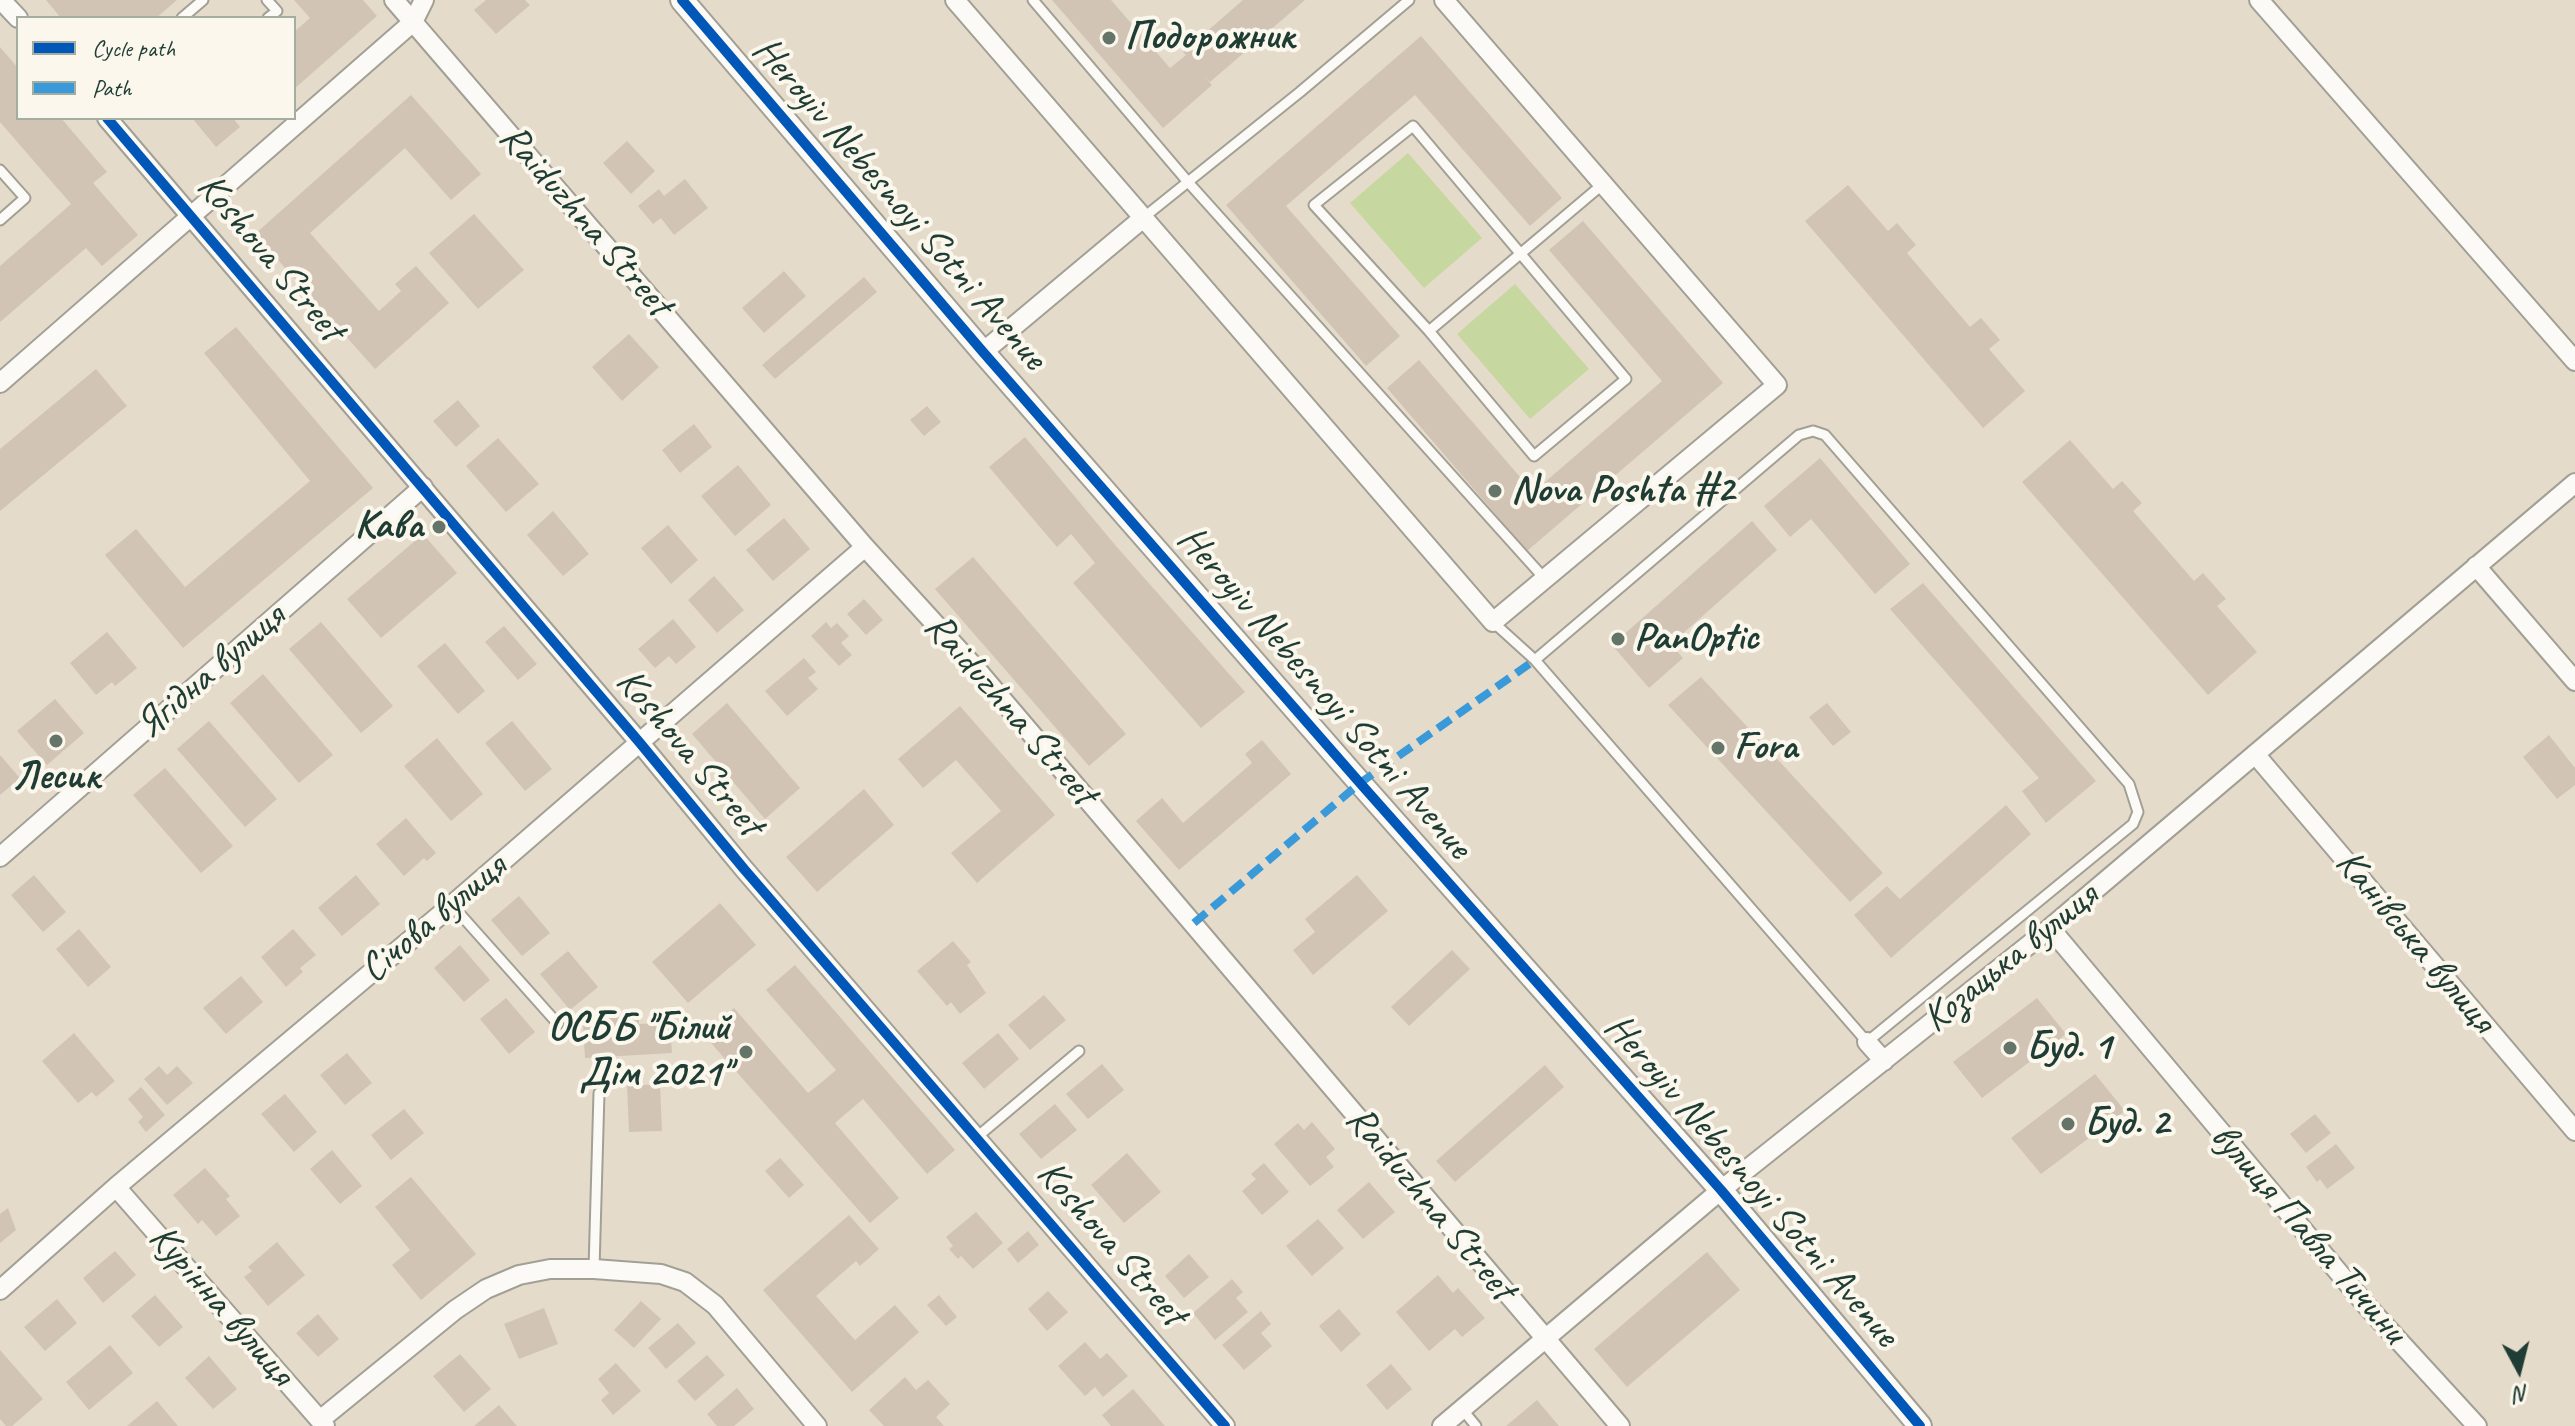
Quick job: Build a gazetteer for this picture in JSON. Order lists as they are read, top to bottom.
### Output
{
  "streets": {
    "street": [
      "Heroyiv Nebesnoyi Sotni Avenue",
      "Raiduzhna Street",
      "Koshova Street",
      "Ягідна вулиця",
      "Січова вулиця",
      "Канівська вулиця",
      "Козацька вулиця",
      "вулиця Павла Тичини",
      "Курінна вулиця"
    ]
  },
  "crossings": [
    ["Heroyiv Nebesnoyi Sotni Avenue", "Козацька вулиця"],
    ["Raiduzhna Street", "Січова вулиця"],
    ["Raiduzhna Street", "Козацька вулиця"],
    ["Koshova Street", "Ягідна вулиця"],
    ["Koshova Street", "Січова вулиця"],
    ["Січова вулиця", "Курінна вулиця"],
    ["Канівська вулиця", "Козацька вулиця"],
    ["Козацька вулиця", "вулиця Павла Тичини"]
  ],
  "places": [
    "Подорожник",
    "Nova Poshta #2",
    "Кава",
    "PanOptic",
    "Лесик",
    "Fora",
    "Буд. 1",
    "ОСББ \"Білий Дім 2021\"",
    "Буд. 2"
  ],
  "legend": ["Cycle path", "Path"],
  "north": "bottom"
}
